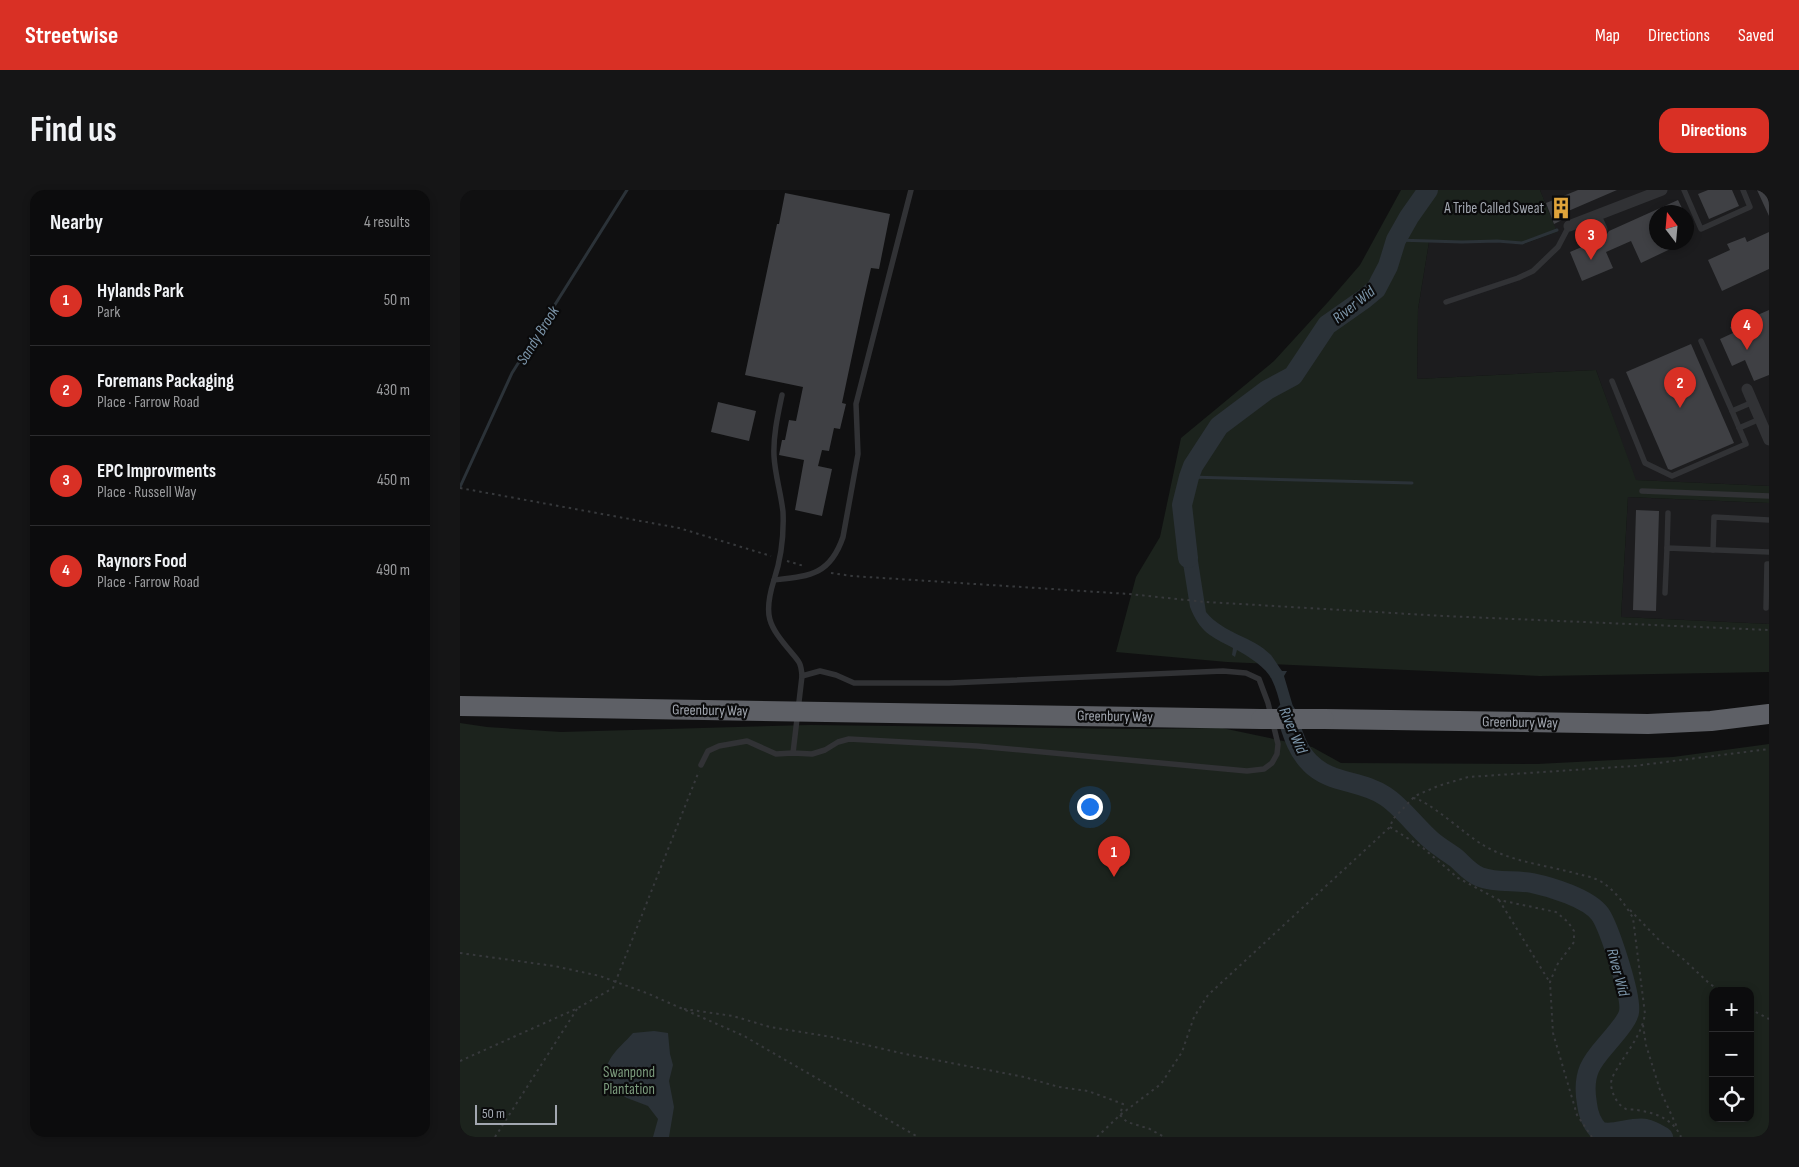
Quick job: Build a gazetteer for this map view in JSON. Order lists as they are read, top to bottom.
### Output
{
  "streets": {
    "highway": ["Greenbury Way"]
  },
  "water": ["River Wid", "Sandy Brook"],
  "parks": ["Swanpond Plantation"],
  "places": {
    "building": ["A Tribe Called Sweat"]
  },
  "scale_bar": "50 m",
  "north": "top",
  "page": {
    "header": "Streetwise",
    "nav": ["Map", "Directions", "Saved"],
    "buttons": "Directions",
    "title": "Find us",
    "heading": ["Nearby", "4 results"],
    "pins": [
      "3",
      "4",
      "2",
      "1"
    ],
    "list": [
      {
        "mark": "1",
        "name": "Hylands Park",
        "note": "Park",
        "value": "50 m"
      },
      {
        "mark": "2",
        "name": "Foremans Packaging",
        "note": "Place · Farrow Road",
        "value": "430 m"
      },
      {
        "mark": "3",
        "name": "EPC Improvments",
        "note": "Place · Russell Way",
        "value": "450 m"
      },
      {
        "mark": "4",
        "name": "Raynors Food",
        "note": "Place · Farrow Road",
        "value": "490 m"
      }
    ],
    "map_buttons": ["+", "−"],
    "scale": "50 m"
  }
}
